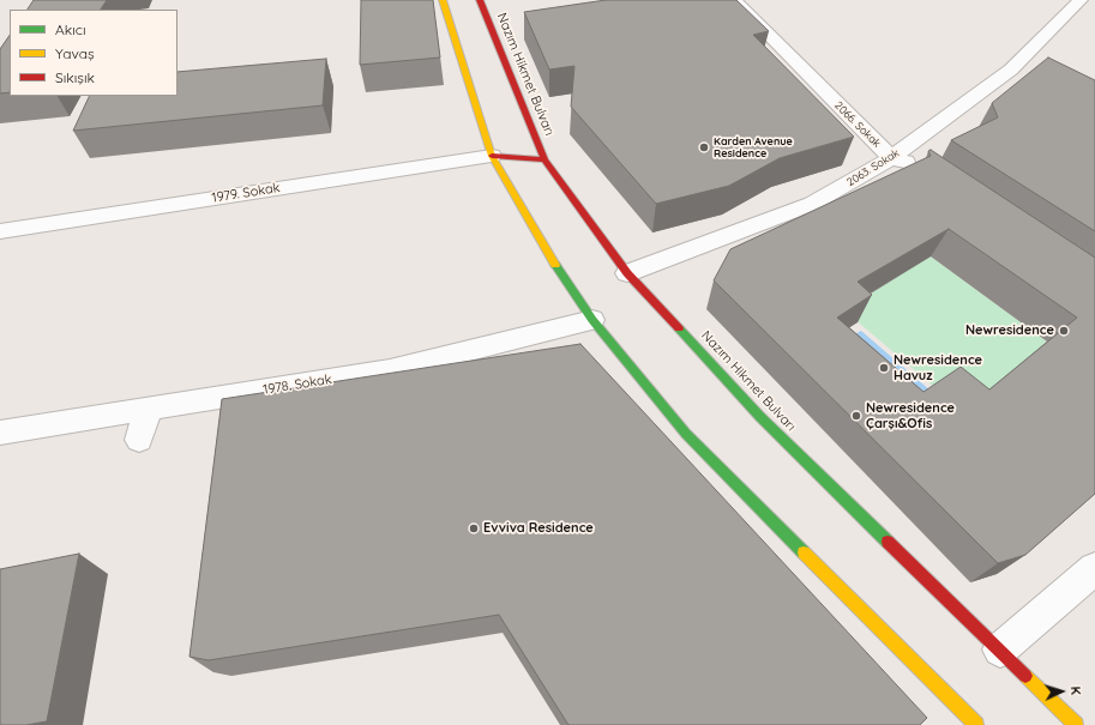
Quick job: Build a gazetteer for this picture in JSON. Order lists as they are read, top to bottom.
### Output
{
  "streets": {
    "main road": ["Nazım Hikmet Bulvarı"],
    "street": [
      "2066. Sokak",
      "2063. Sokak",
      "1979. Sokak",
      "1978. Sokak"
    ]
  },
  "crossings": [
    ["Nazım Hikmet Bulvarı", "2063. Sokak"],
    ["2066. Sokak", "2063. Sokak"]
  ],
  "places": [
    "Karden Avenue Residence",
    "Newresidence",
    "Newresidence Havuz",
    "Newresidence Çarşı&Ofis",
    "Evviva Residence"
  ],
  "legend": ["Akıcı", "Yavaş", "Sıkışık"],
  "north": "right"
}
